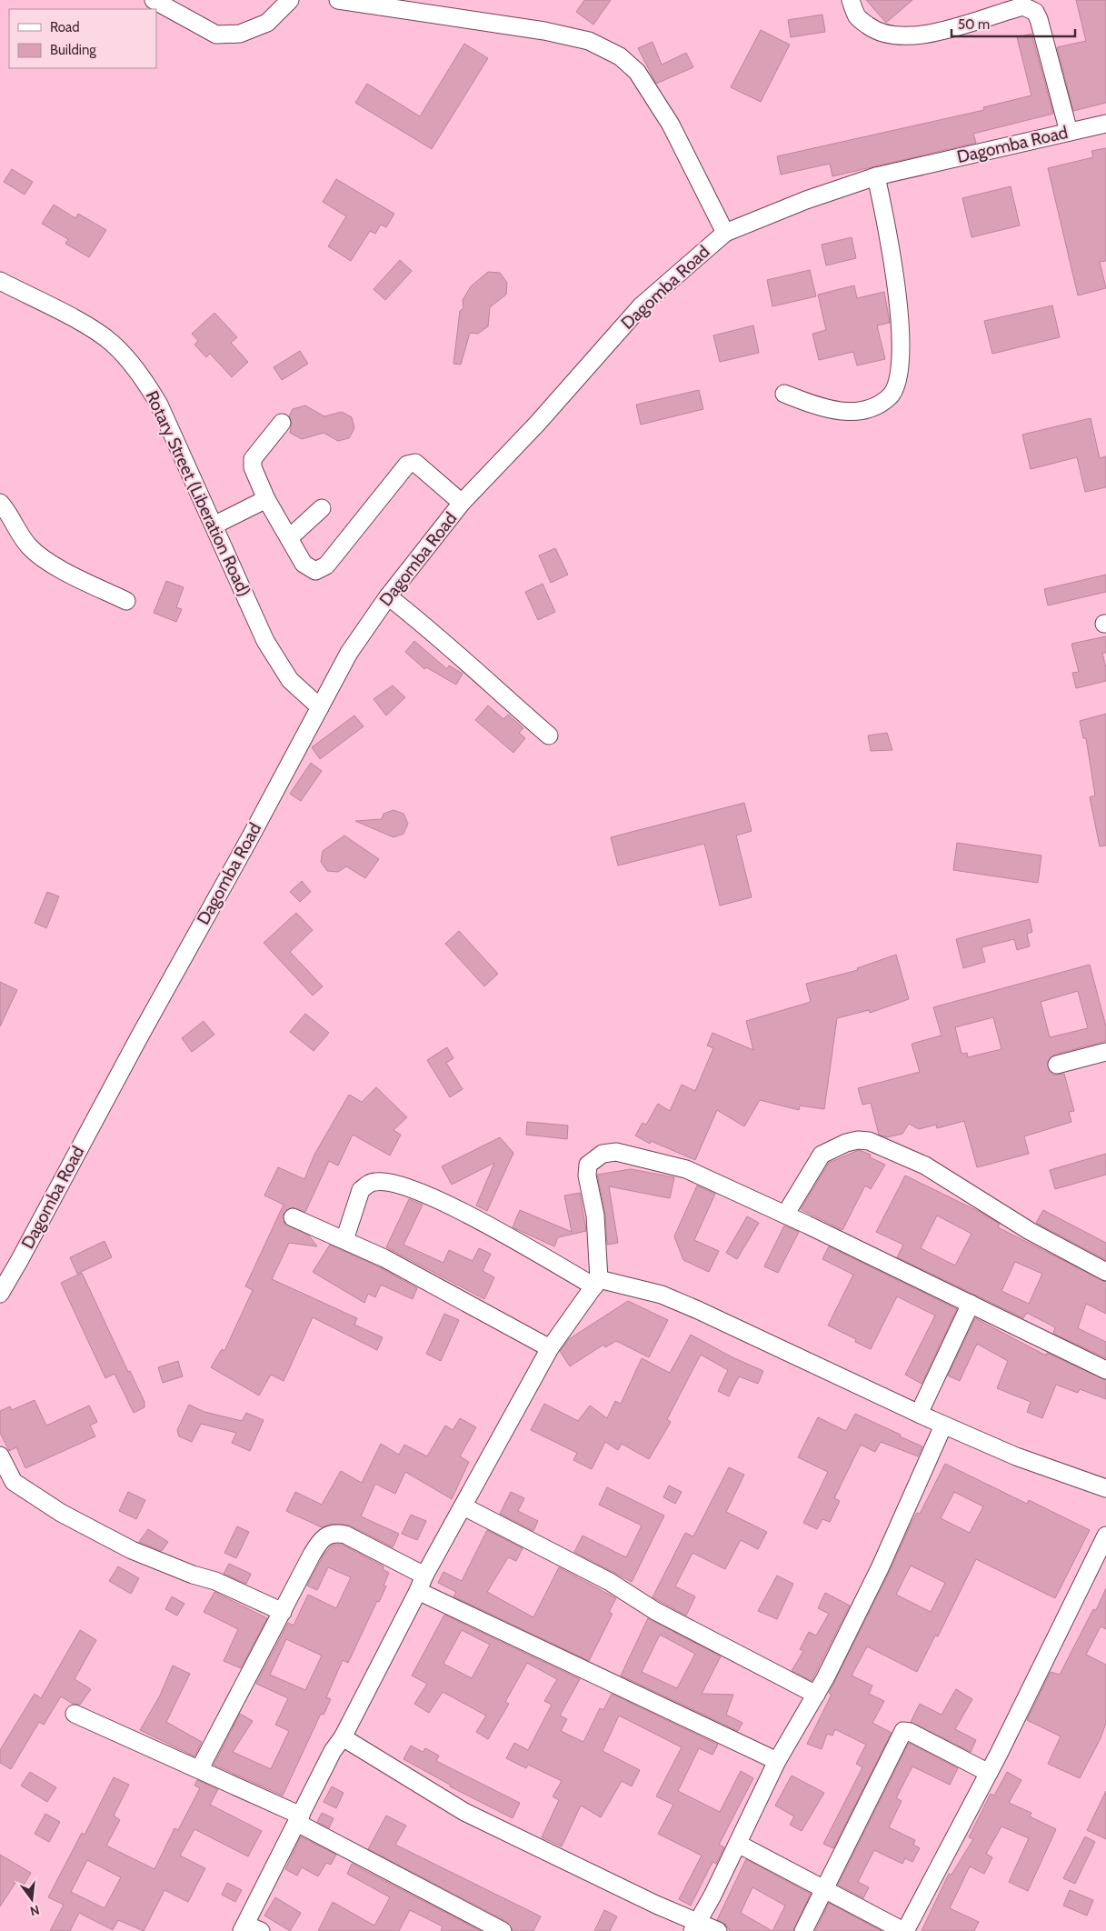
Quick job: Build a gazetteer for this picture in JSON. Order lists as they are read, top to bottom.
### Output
{
  "streets": {
    "street": ["Dagomba Road", "Rotary Street (Liberation Road)"]
  },
  "crossings": [
    ["Dagomba Road", "Rotary Street (Liberation Road)"]
  ],
  "legend": ["Road", "Building"],
  "scale_bar": "50 m",
  "north": "bottom"
}
